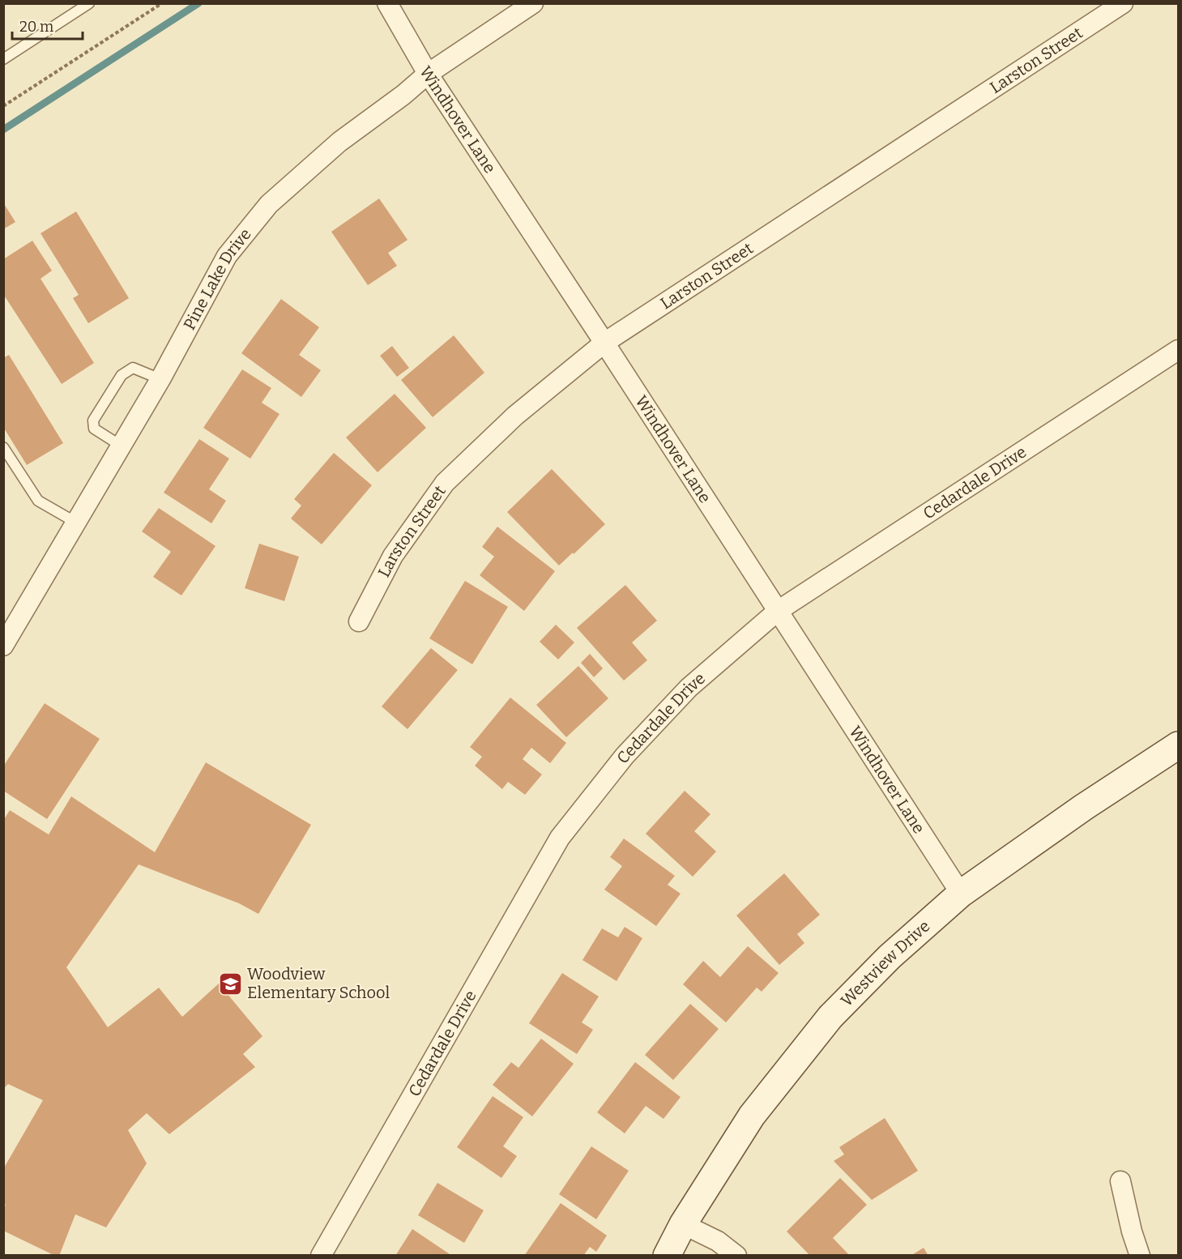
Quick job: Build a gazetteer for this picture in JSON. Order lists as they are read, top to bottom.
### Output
{
  "streets": {
    "main road": ["Westview Drive"],
    "street": [
      "Larston Street",
      "Windhover Lane",
      "Pine Lake Drive",
      "Cedardale Drive"
    ]
  },
  "crossings": [
    ["Larston Street", "Windhover Lane"],
    ["Windhover Lane", "Pine Lake Drive"],
    ["Windhover Lane", "Cedardale Drive"],
    ["Windhover Lane", "Westview Drive"]
  ],
  "places": {
    "school or university": ["Woodview Elementary School"]
  },
  "scale_bar": "20 m"
}
